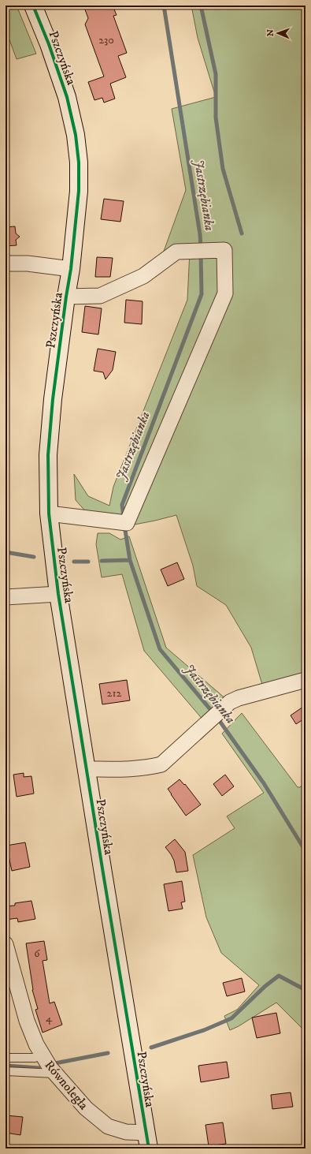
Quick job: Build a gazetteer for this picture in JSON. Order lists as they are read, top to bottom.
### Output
{
  "streets": {
    "street": ["Pszczyńska", "Równoległa"]
  },
  "crossings": [
    ["Pszczyńska", "Równoległa"]
  ],
  "water": ["Jastrzębianka"],
  "house_numbers": [
    "230",
    "212",
    "6",
    "4"
  ],
  "north": "left"
}
